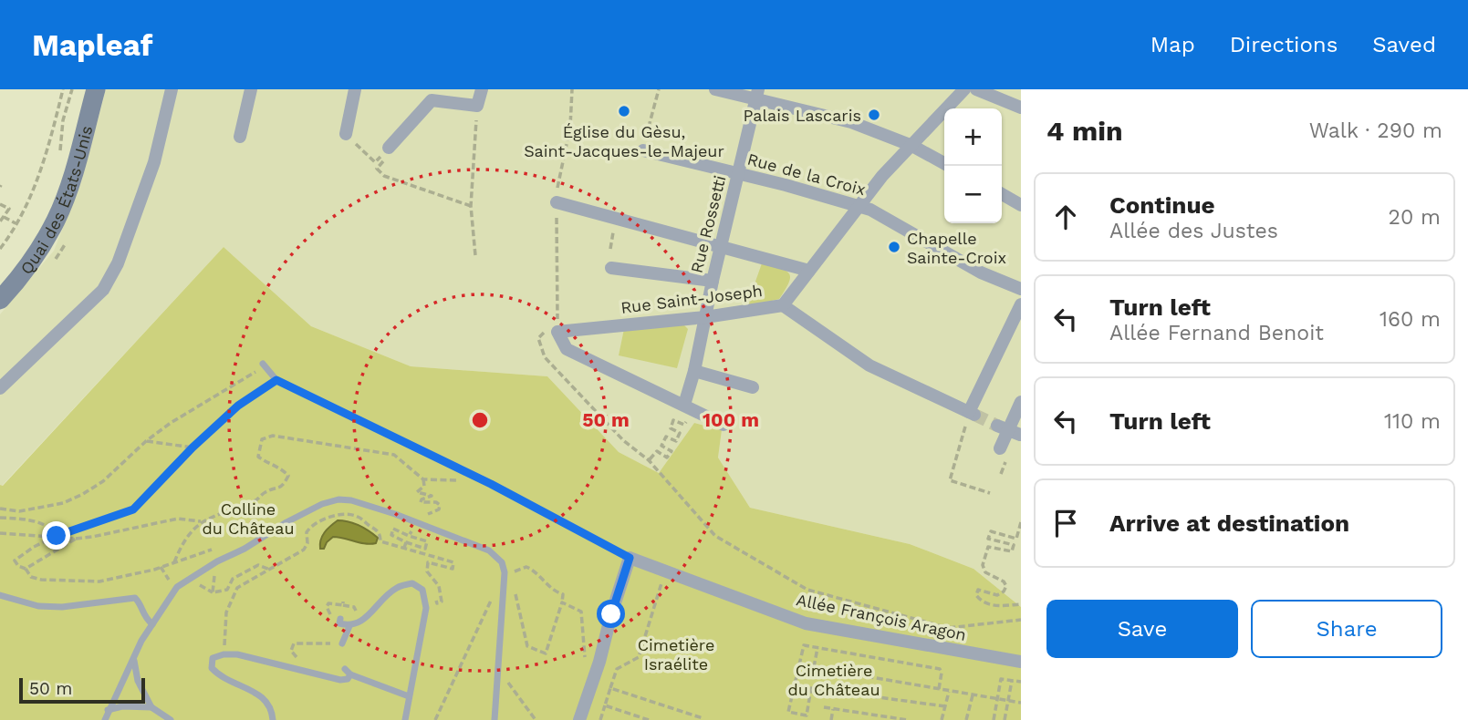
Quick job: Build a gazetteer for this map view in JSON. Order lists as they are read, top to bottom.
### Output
{
  "streets": {
    "main road": ["Quai des États-Unis"],
    "street": [
      "Rue de la Croix",
      "Rue Rossetti",
      "Rue Saint-Joseph",
      "Allée François Aragon"
    ]
  },
  "crossings": [
    ["Rue de la Croix", "Rue Rossetti"],
    ["Rue de la Croix", "Rue Saint-Joseph"],
    ["Rue Rossetti", "Rue Saint-Joseph"]
  ],
  "parks": ["Colline du Château", "Cimetière Israélite", "Cimetière du Château"],
  "places": ["Église du Gèsu, Saint-Jacques-le-Majeur", "Palais Lascaris", "Chapelle Sainte-Croix"],
  "scale_bar": "50 m",
  "page": {
    "header": "Mapleaf",
    "nav": ["Map", "Directions", "Saved"],
    "heading": ["4 min", "Walk · 290 m"],
    "map_buttons": ["+", "−"],
    "list": [
      ["Continue", "Allée des Justes", "20 m"],
      ["Turn left", "Allée Fernand Benoit", "160 m"],
      ["Turn left", "110 m"],
      "Arrive at destination"
    ],
    "buttons": ["Save", "Share"],
    "scale": "50 m"
  },
  "rings": ["50 m", "100 m"]
}
